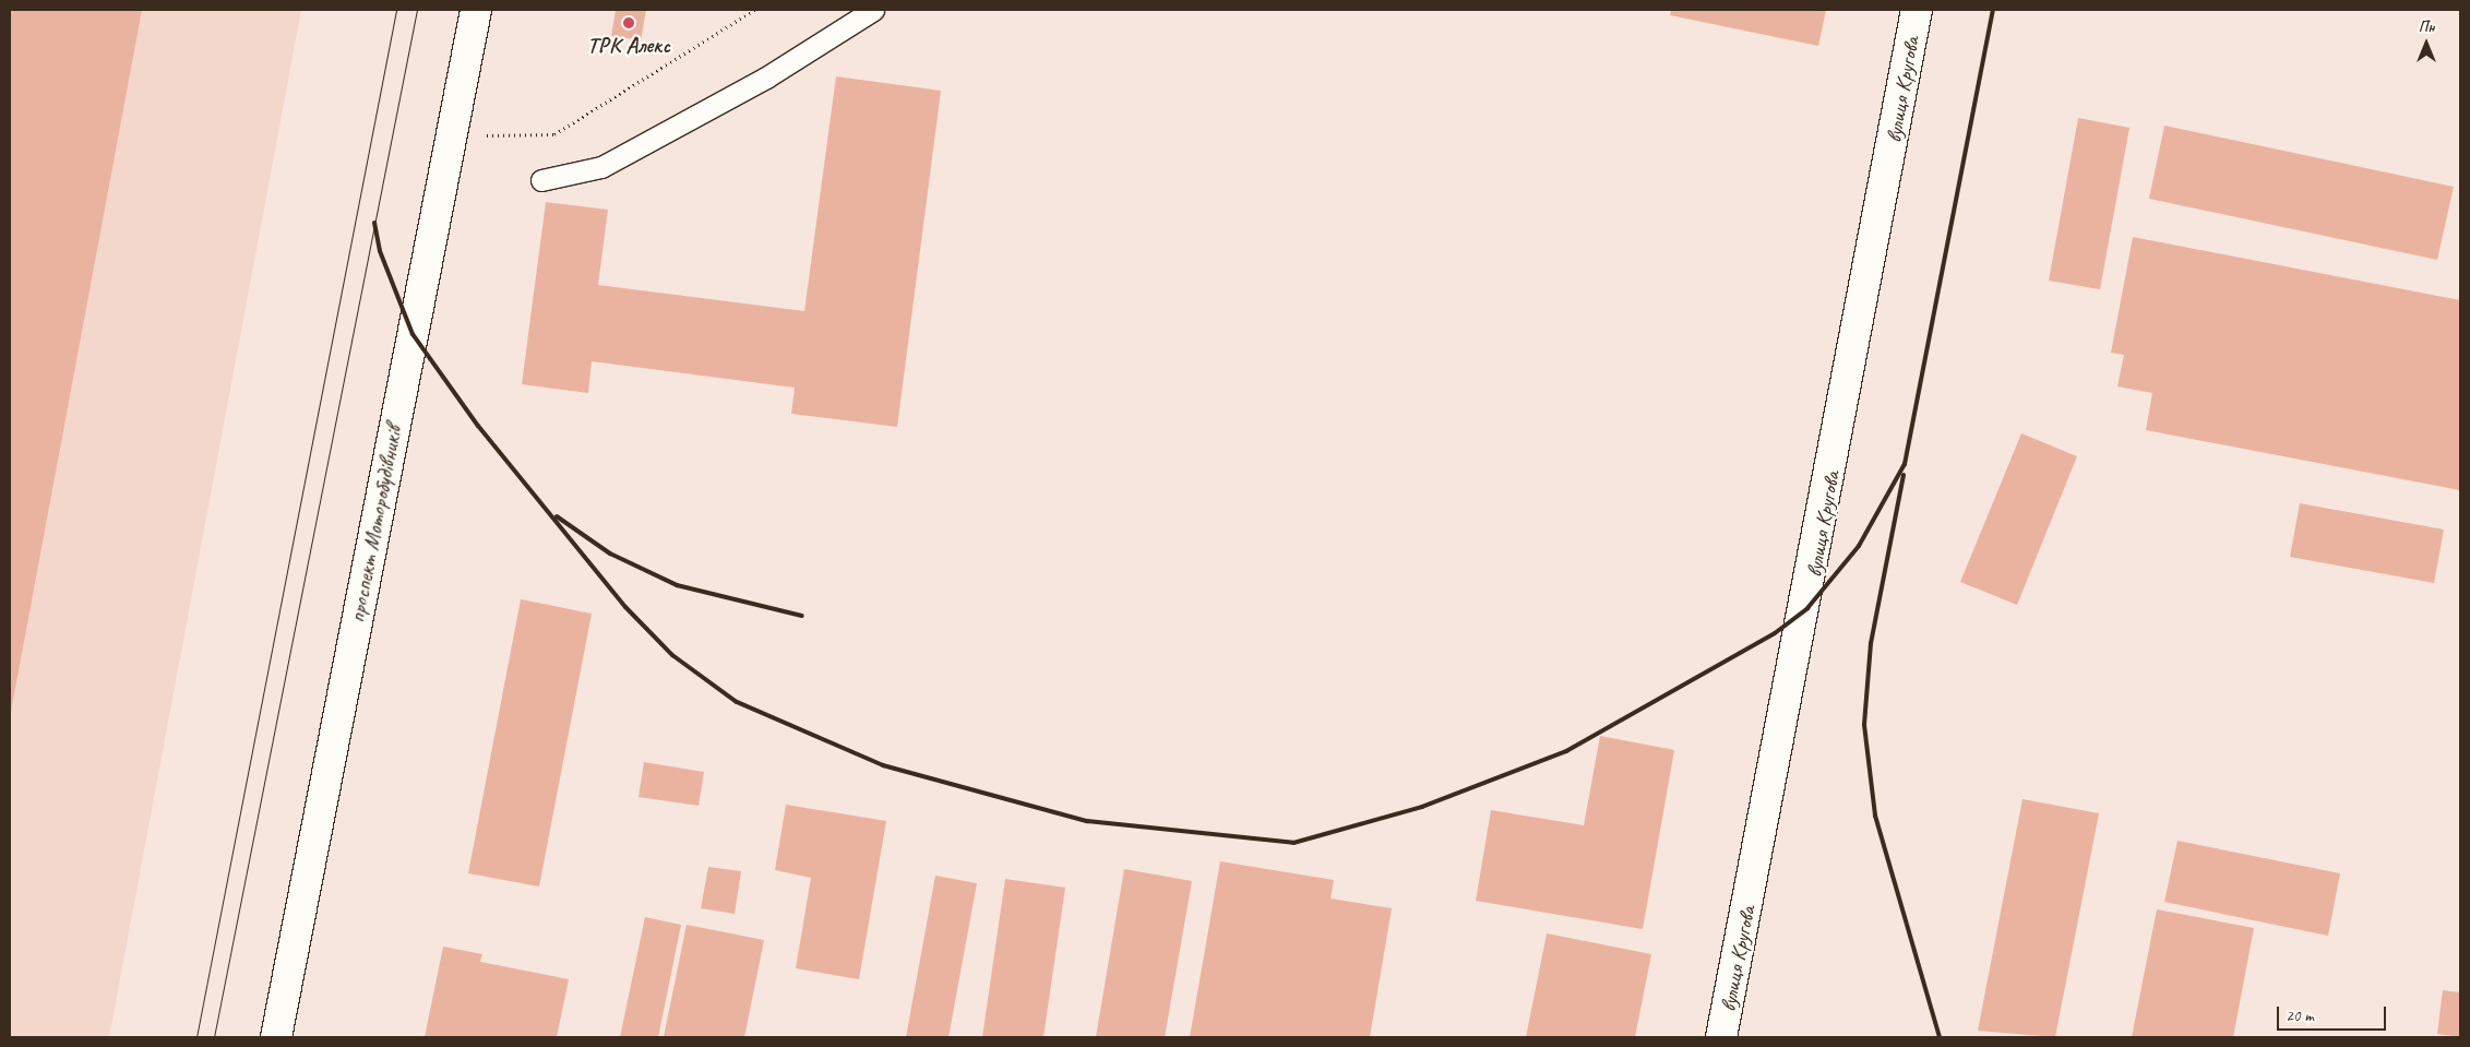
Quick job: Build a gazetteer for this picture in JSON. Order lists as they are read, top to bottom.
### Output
{
  "streets": {
    "main road": ["вулиця Кругова", "проспект Моторобудівників"]
  },
  "places": ["ТРК Алекс"],
  "scale_bar": "20 m",
  "north": "top"
}
